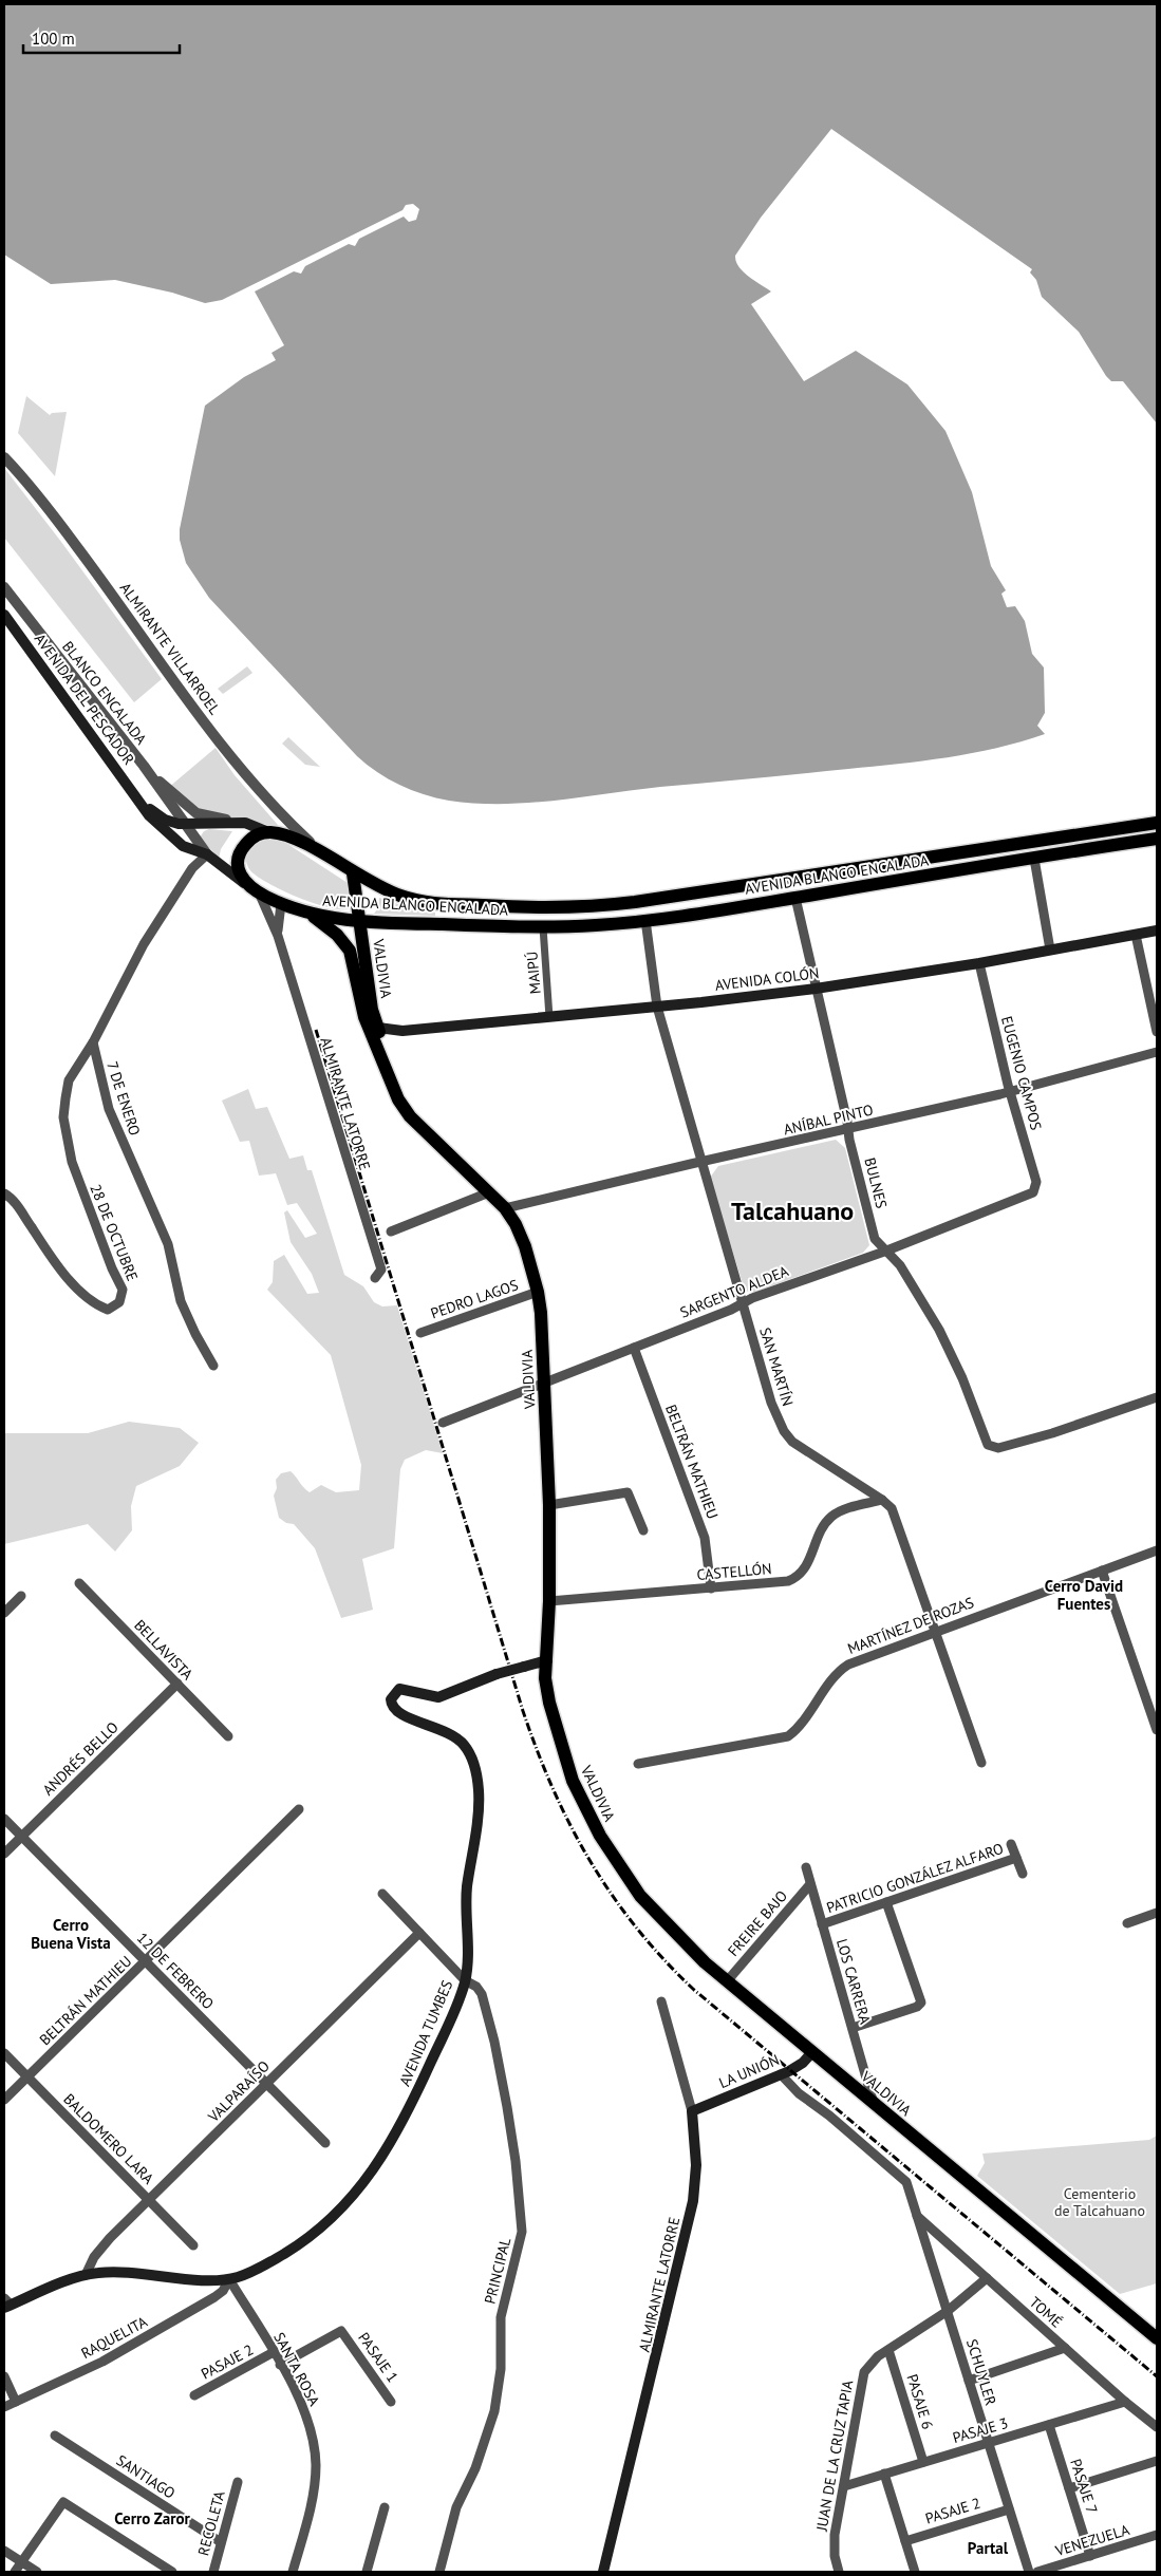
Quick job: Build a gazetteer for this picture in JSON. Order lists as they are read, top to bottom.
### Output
{
  "streets": {
    "main road": [
      "AVENIDA DEL PESCADOR",
      "AVENIDA BLANCO ENCALADA",
      "VALDIVIA",
      "AVENIDA COLÓN",
      "ALMIRANTE LATORRE",
      "AVENIDA TUMBES",
      "LA UNIÓN"
    ],
    "street": [
      "ALMIRANTE VILLARROEL",
      "BLANCO ENCALADA",
      "MAIPÚ",
      "EUGENIO CAMPOS",
      "7 DE ENERO",
      "ANÍBAL PINTO",
      "BULNES",
      "28 DE OCTUBRE",
      "SARGENTO ALDEA",
      "PEDRO LAGOS",
      "SAN MARTÍN",
      "BELTRÁN MATHIEU",
      "CASTELLÓN",
      "MARTÍNEZ DE ROZAS",
      "BELLAVISTA",
      "ANDRÉS BELLO",
      "PATRICIO GONZÁLEZ ALFARO",
      "FREIRE BAJO",
      "12 DE FEBRERO",
      "LOS CARRERA",
      "VALPARAÍSO",
      "BALDOMERO LARA",
      "PRINCIPAL",
      "TOMÉ",
      "RAQUELITA",
      "PASAJE 1",
      "PASAJE 2",
      "SANTA ROSA",
      "SCHUYLER",
      "PASAJE 6",
      "PASAJE 3",
      "JUAN DE LA CRUZ TAPIA",
      "SANTIAGO",
      "PASAJE 7",
      "RECOLETA",
      "VENEZUELA"
    ]
  },
  "crossings": [
    ["ALMIRANTE VILLARROEL", "AVENIDA BLANCO ENCALADA"],
    ["AVENIDA BLANCO ENCALADA", "VALDIVIA"],
    ["AVENIDA BLANCO ENCALADA", "MAIPÚ"],
    ["AVENIDA BLANCO ENCALADA", "ALMIRANTE LATORRE"],
    ["AVENIDA BLANCO ENCALADA", "BULNES"],
    ["AVENIDA BLANCO ENCALADA", "SAN MARTÍN"],
    ["VALDIVIA", "AVENIDA COLÓN"],
    ["VALDIVIA", "ANÍBAL PINTO"],
    ["VALDIVIA", "SARGENTO ALDEA"],
    ["VALDIVIA", "PEDRO LAGOS"],
    ["VALDIVIA", "CASTELLÓN"],
    ["VALDIVIA", "FREIRE BAJO"],
    ["VALDIVIA", "LOS CARRERA"],
    ["VALDIVIA", "AVENIDA TUMBES"],
    ["VALDIVIA", "LA UNIÓN"],
    ["MAIPÚ", "AVENIDA COLÓN"],
    ["AVENIDA COLÓN", "EUGENIO CAMPOS"],
    ["AVENIDA COLÓN", "BULNES"],
    ["AVENIDA COLÓN", "SAN MARTÍN"],
    ["EUGENIO CAMPOS", "ANÍBAL PINTO"],
    ["EUGENIO CAMPOS", "SARGENTO ALDEA"],
    ["7 DE ENERO", "28 DE OCTUBRE"],
    ["ALMIRANTE LATORRE", "LA UNIÓN"],
    ["ANÍBAL PINTO", "BULNES"],
    ["ANÍBAL PINTO", "SAN MARTÍN"],
    ["BULNES", "SARGENTO ALDEA"],
    ["SARGENTO ALDEA", "SAN MARTÍN"],
    ["SARGENTO ALDEA", "BELTRÁN MATHIEU"],
    ["SAN MARTÍN", "CASTELLÓN"],
    ["SAN MARTÍN", "MARTÍNEZ DE ROZAS"],
    ["BELTRÁN MATHIEU", "CASTELLÓN"],
    ["BELTRÁN MATHIEU", "12 DE FEBRERO"],
    ["BELTRÁN MATHIEU", "BALDOMERO LARA"],
    ["BELLAVISTA", "ANDRÉS BELLO"],
    ["ANDRÉS BELLO", "12 DE FEBRERO"],
    ["PATRICIO GONZÁLEZ ALFARO", "LOS CARRERA"],
    ["FREIRE BAJO", "LOS CARRERA"],
    ["12 DE FEBRERO", "VALPARAÍSO"],
    ["AVENIDA TUMBES", "VALPARAÍSO"],
    ["AVENIDA TUMBES", "PRINCIPAL"],
    ["AVENIDA TUMBES", "RAQUELITA"],
    ["AVENIDA TUMBES", "SANTA ROSA"],
    ["LA UNIÓN", "SCHUYLER"],
    ["VALPARAÍSO", "BALDOMERO LARA"],
    ["TOMÉ", "SCHUYLER"],
    ["TOMÉ", "PASAJE 3"],
    ["TOMÉ", "JUAN DE LA CRUZ TAPIA"],
    ["RAQUELITA", "SANTA ROSA"],
    ["PASAJE 1", "SANTA ROSA"],
    ["PASAJE 2", "SANTA ROSA"],
    ["PASAJE 2", "SCHUYLER"],
    ["SCHUYLER", "PASAJE 3"],
    ["SCHUYLER", "JUAN DE LA CRUZ TAPIA"],
    ["PASAJE 6", "PASAJE 3"],
    ["PASAJE 6", "JUAN DE LA CRUZ TAPIA"],
    ["PASAJE 3", "JUAN DE LA CRUZ TAPIA"],
    ["PASAJE 3", "PASAJE 7"],
    ["SANTIAGO", "RECOLETA"],
    ["PASAJE 7", "VENEZUELA"]
  ],
  "districts": [
    "Talcahuano",
    "Cerro David Fuentes",
    "Cerro Buena Vista",
    "Cerro Zaror",
    "Partal"
  ],
  "parks": ["Cementerio de Talcahuano"],
  "scale_bar": "100 m"
}
